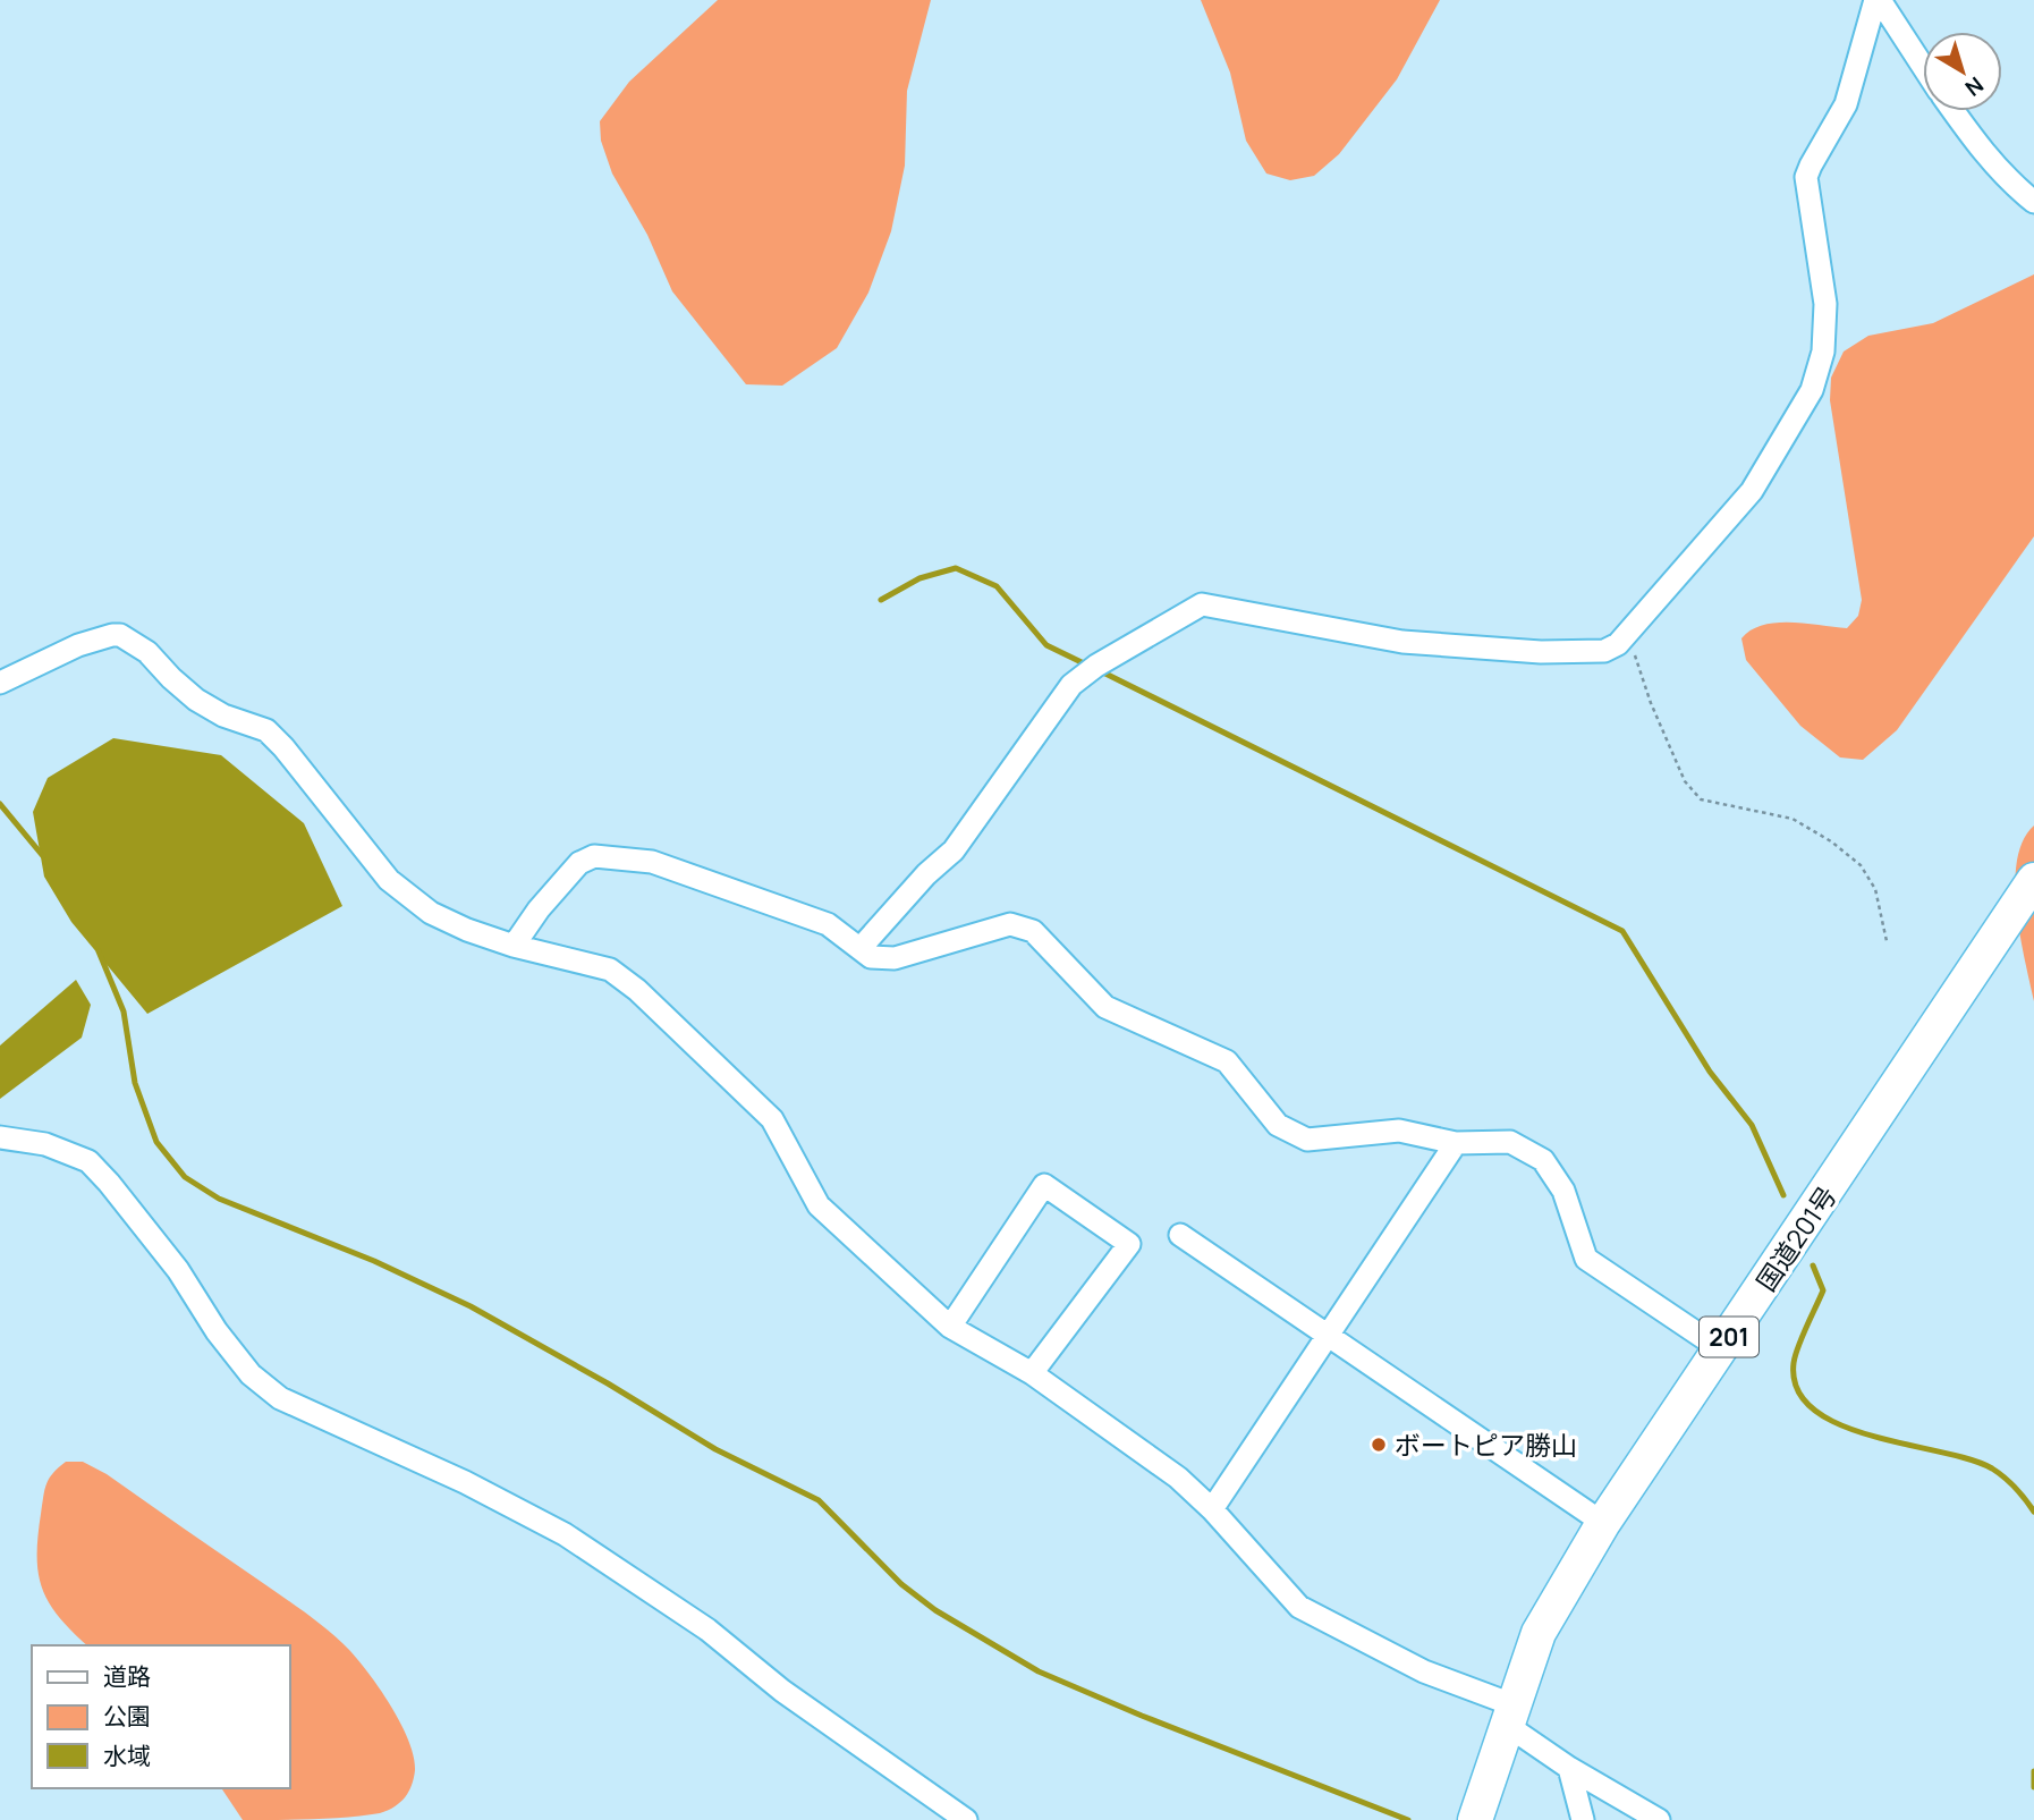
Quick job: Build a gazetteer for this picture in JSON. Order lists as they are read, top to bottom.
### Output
{
  "streets": {
    "highway": ["国道201号", "201"]
  },
  "places": ["ボートピア勝山"],
  "legend": ["道路", "公園", "水域"],
  "north": "bottom right"
}
